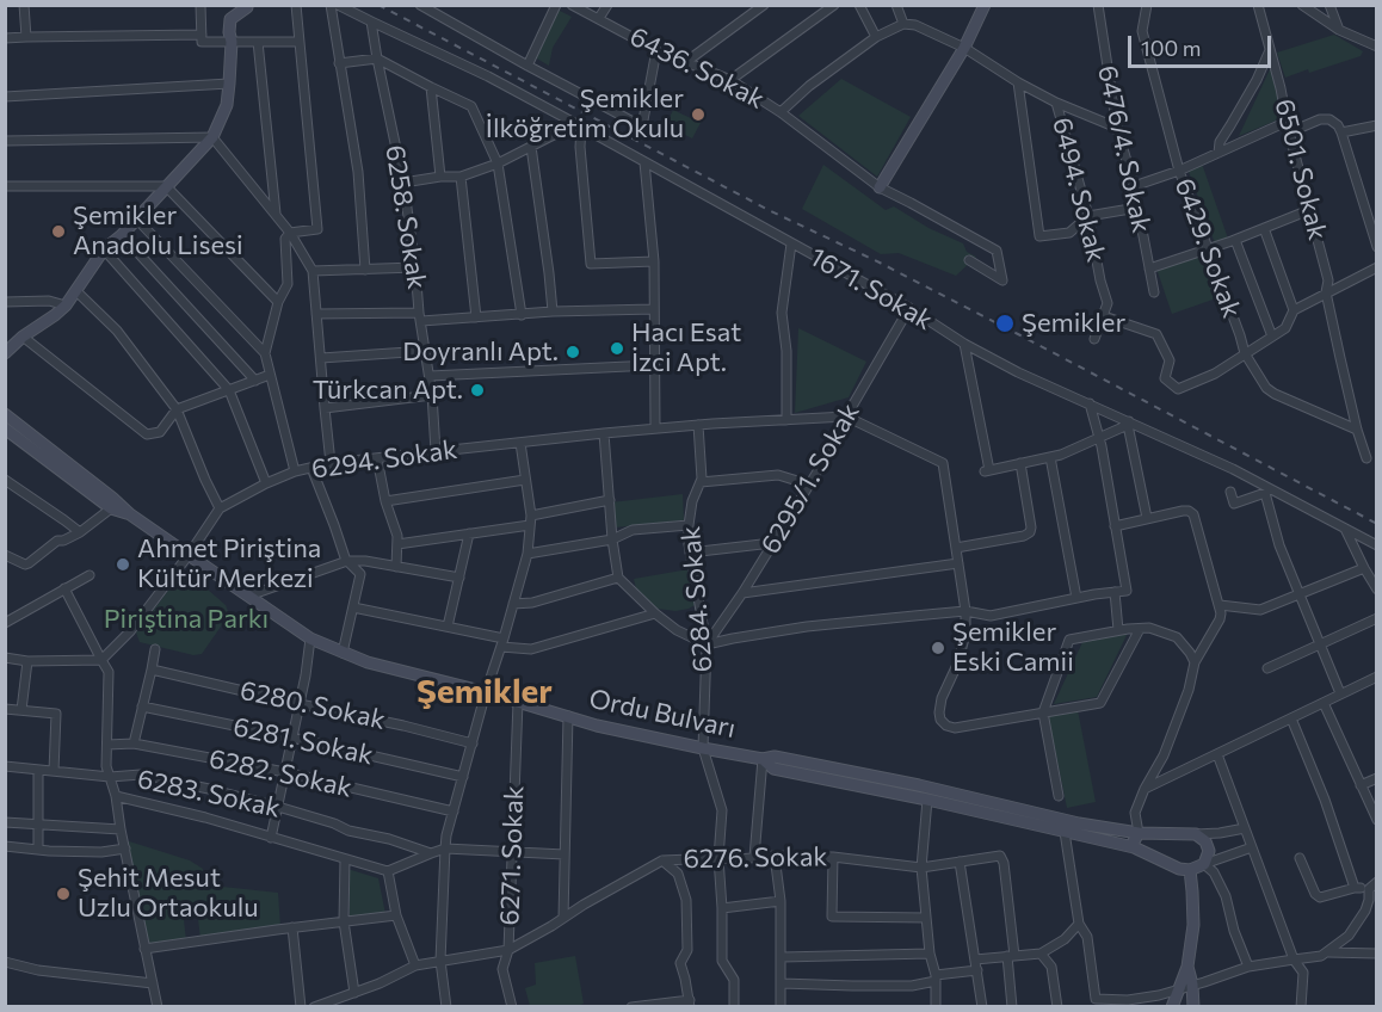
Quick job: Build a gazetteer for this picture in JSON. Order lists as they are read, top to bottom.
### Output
{
  "streets": {
    "main road": ["Ordu Bulvarı"],
    "street": [
      "6436. Sokak",
      "6476/4. Sokak",
      "6501. Sokak",
      "6494. Sokak",
      "6258. Sokak",
      "6429. Sokak",
      "1671. Sokak",
      "6294. Sokak",
      "6295/1. Sokak",
      "6284. Sokak",
      "6280. Sokak",
      "6281. Sokak",
      "6282. Sokak",
      "6283. Sokak",
      "6271. Sokak",
      "6276. Sokak"
    ]
  },
  "crossings": [
    ["6501. Sokak", "6429. Sokak"],
    ["6258. Sokak", "1671. Sokak"],
    ["6258. Sokak", "6294. Sokak"],
    ["1671. Sokak", "6295/1. Sokak"],
    ["6294. Sokak", "6295/1. Sokak"],
    ["6294. Sokak", "6284. Sokak"],
    ["6294. Sokak", "Ordu Bulvarı"],
    ["6295/1. Sokak", "6284. Sokak"],
    ["6284. Sokak", "Ordu Bulvarı"],
    ["6284. Sokak", "6276. Sokak"],
    ["Ordu Bulvarı", "6271. Sokak"],
    ["6271. Sokak", "6276. Sokak"]
  ],
  "districts": ["Şemikler"],
  "parks": ["Piriştina Parkı"],
  "places": [
    "Şemikler İlköğretim Okulu",
    "Şemikler Anadolu Lisesi",
    "Şemikler",
    "Hacı Esat İzci Apt.",
    "Doyranlı Apt.",
    "Türkcan Apt.",
    "Ahmet Piriştina Kültür Merkezi",
    "Şemikler Eski Camii",
    "Şehit Mesut Uzlu Ortaokulu"
  ],
  "scale_bar": "100 m"
}
